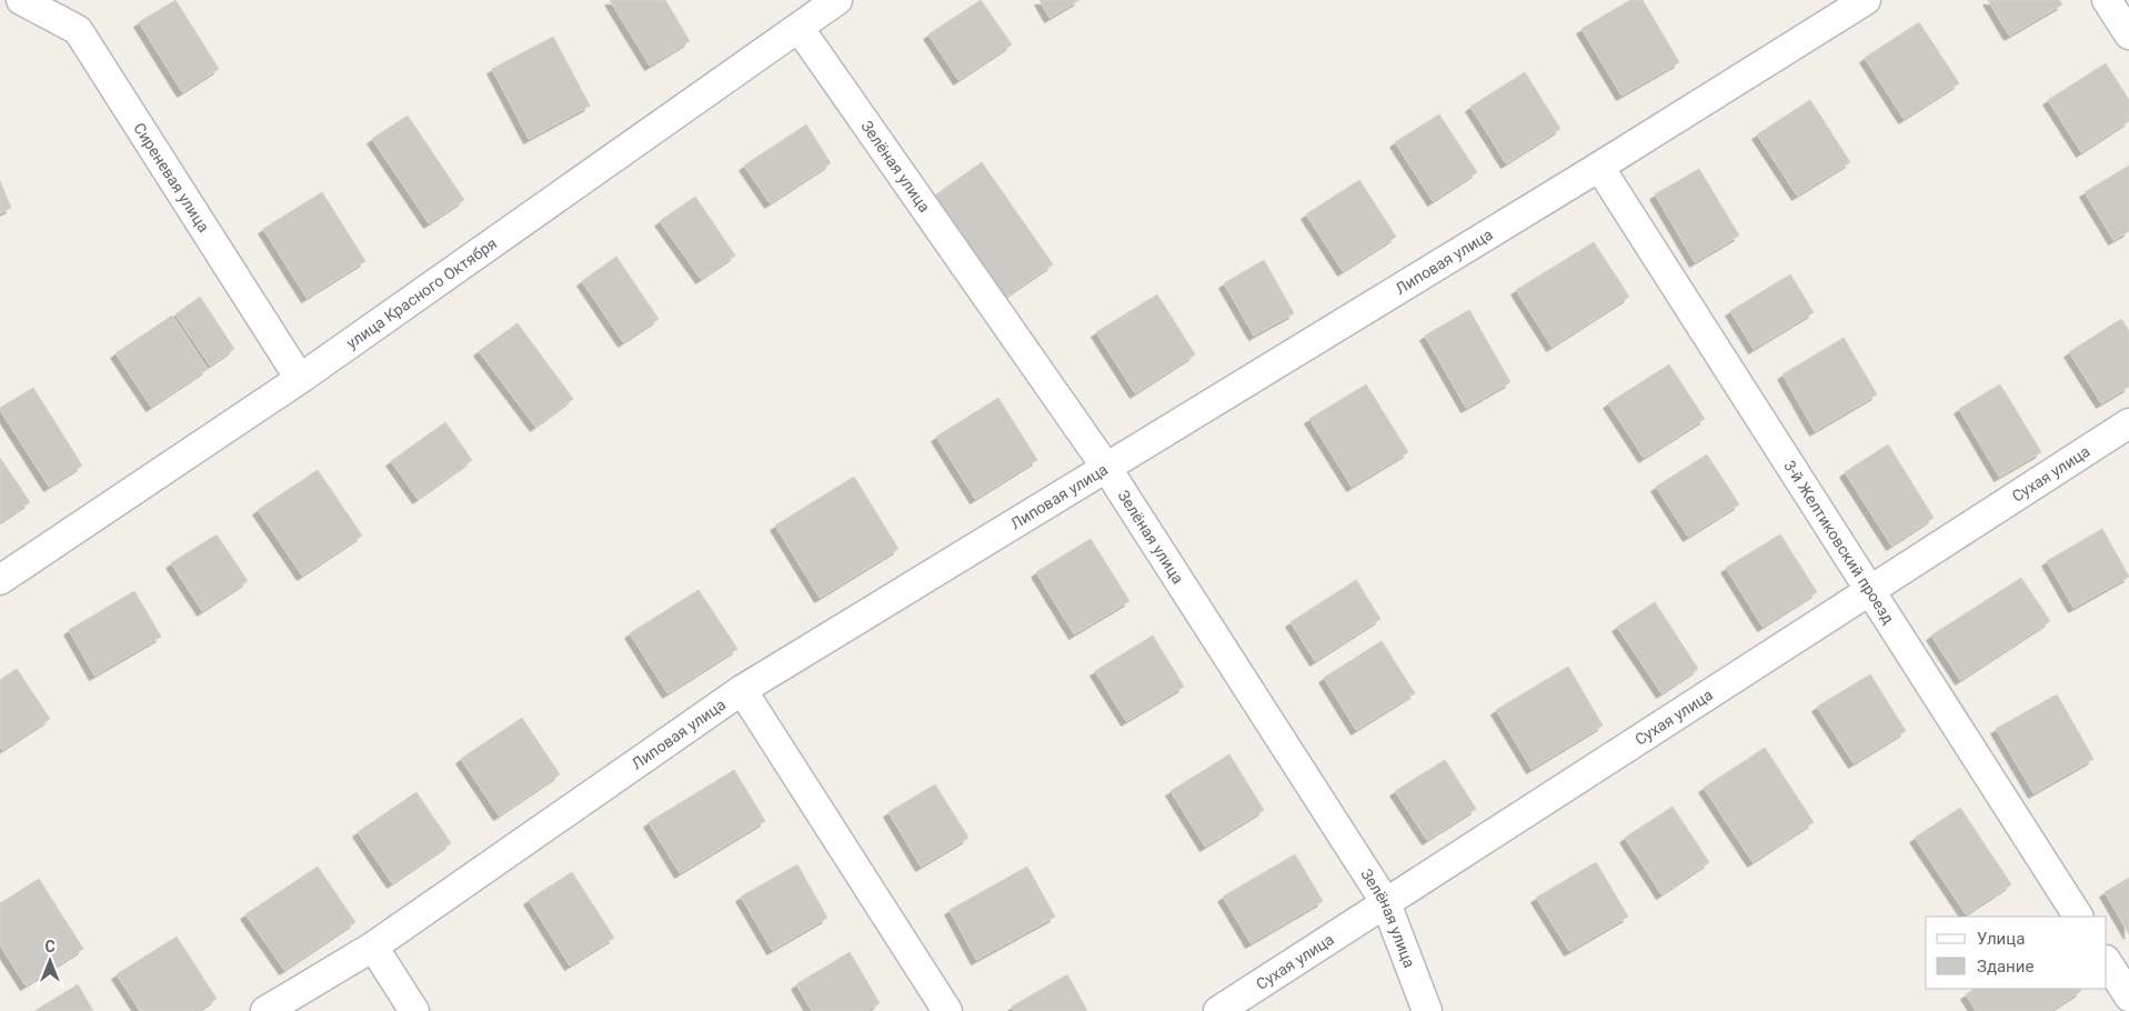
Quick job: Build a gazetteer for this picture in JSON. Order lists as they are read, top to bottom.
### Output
{
  "streets": {
    "street": [
      "Зелёная улица",
      "Сиреневая улица",
      "Липовая улица",
      "улица Красного Октября",
      "Сухая улица",
      "3-й Желтиковский проезд"
    ]
  },
  "crossings": [
    ["Зелёная улица", "Липовая улица"],
    ["Зелёная улица", "улица Красного Октября"],
    ["Зелёная улица", "Сухая улица"],
    ["Сиреневая улица", "улица Красного Октября"],
    ["Липовая улица", "3-й Желтиковский проезд"],
    ["Сухая улица", "3-й Желтиковский проезд"]
  ],
  "legend": ["Улица", "Здание"],
  "north": "top"
}
